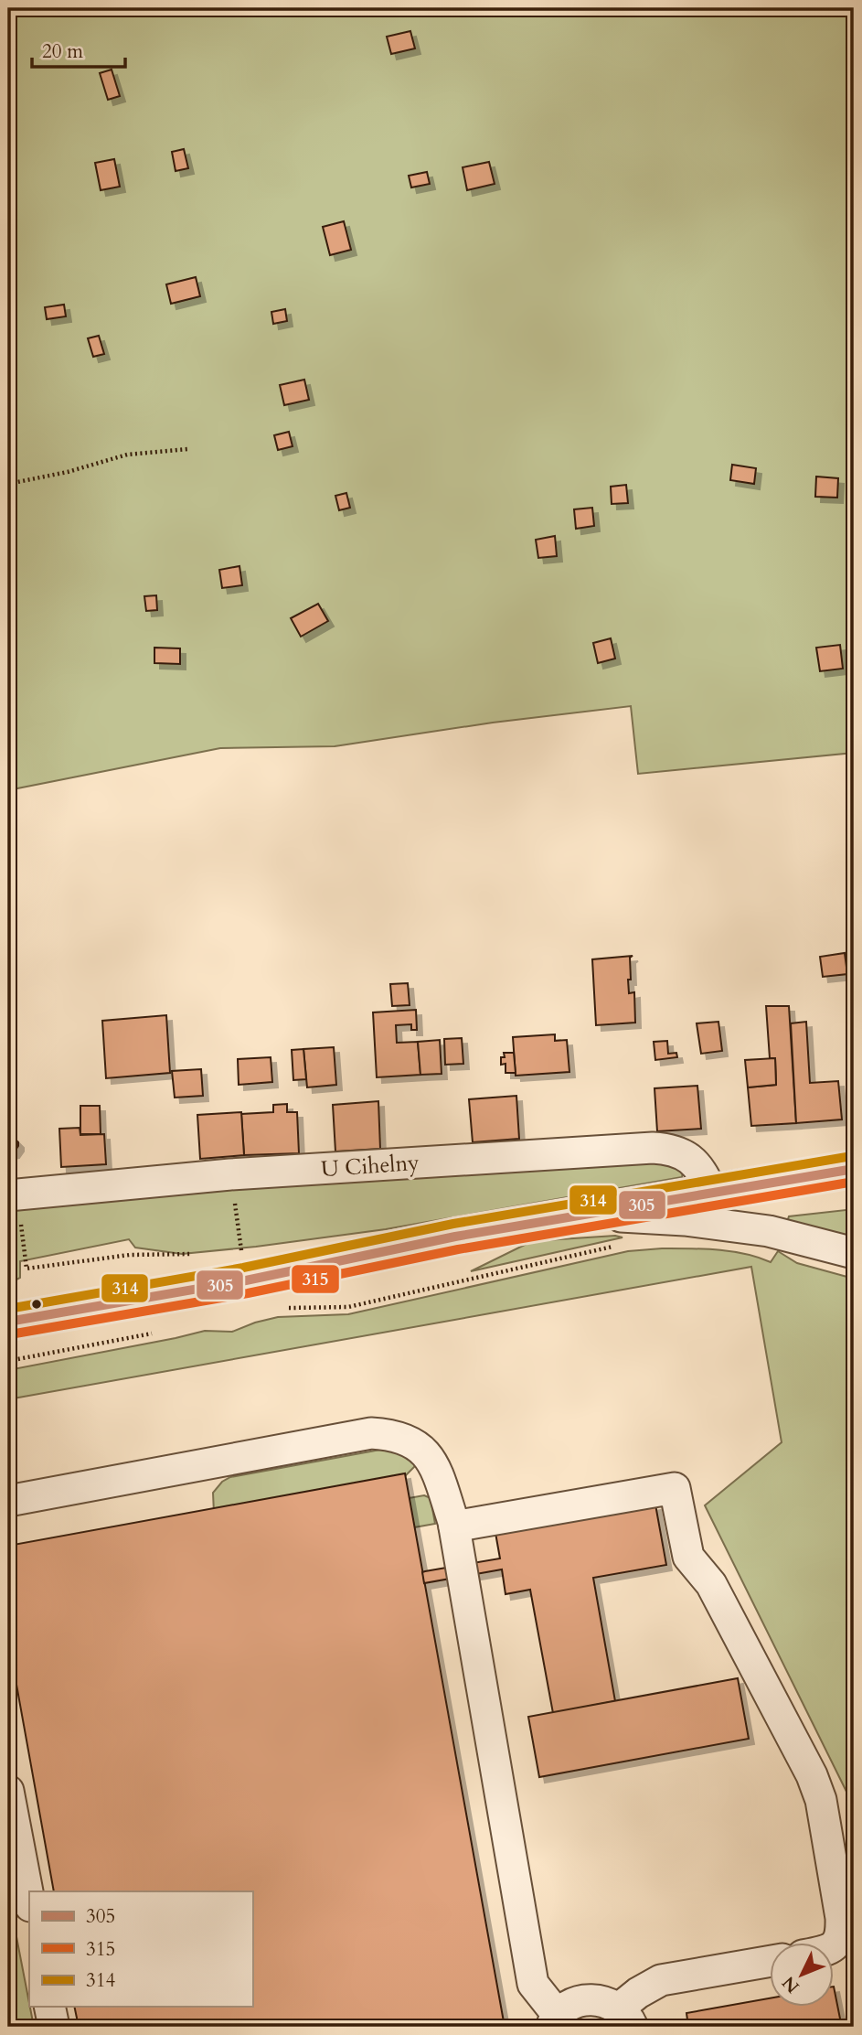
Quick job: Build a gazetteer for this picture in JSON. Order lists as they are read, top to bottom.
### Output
{
  "streets": {
    "street": ["U Cihelny"]
  },
  "lines": ["transit line 314", "transit line 305", "transit line 315"],
  "legend": ["305", "315", "314"],
  "scale_bar": "20 m",
  "north": "bottom left"
}
